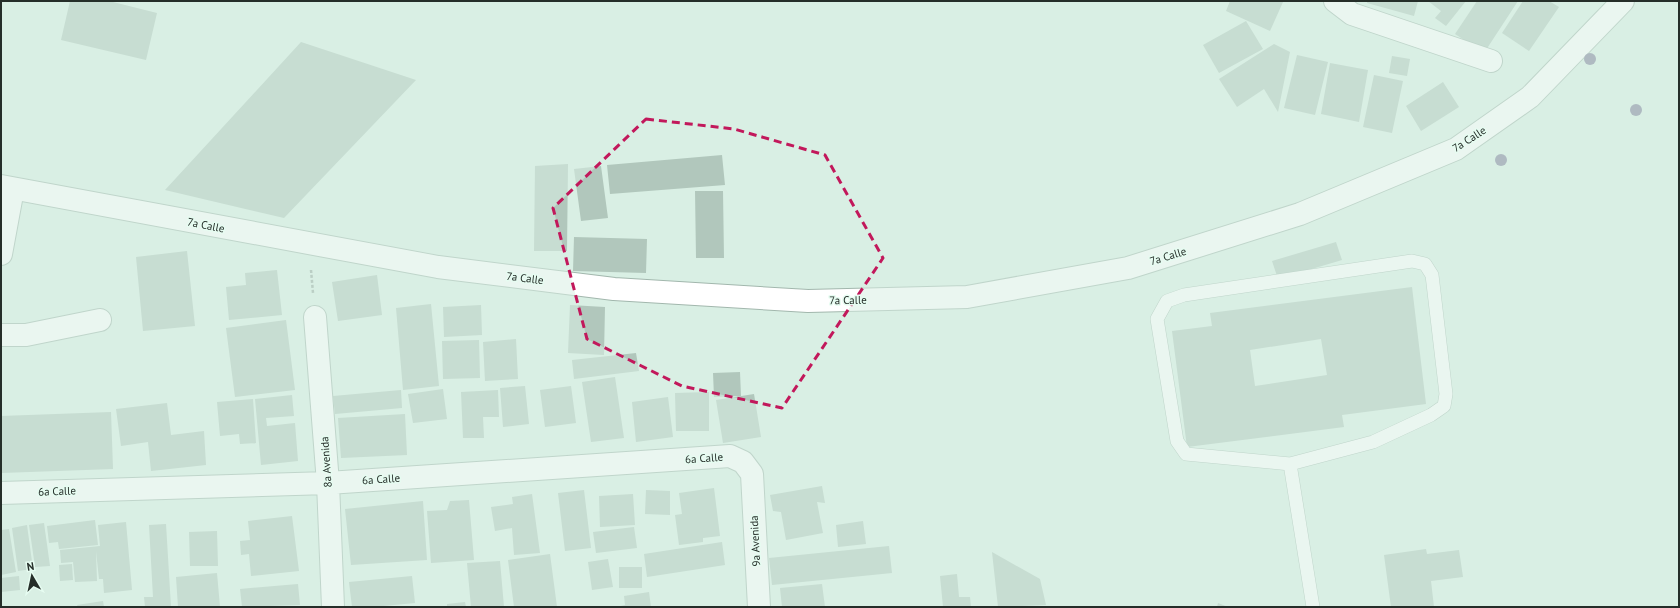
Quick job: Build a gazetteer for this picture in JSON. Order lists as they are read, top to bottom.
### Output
{
  "streets": {
    "street": [
      "7a Calle",
      "6a Calle",
      "8a Avenida",
      "9a Avenida"
    ]
  },
  "crossings": [
    ["6a Calle", "8a Avenida"],
    ["6a Calle", "9a Avenida"]
  ],
  "north": "top"
}
